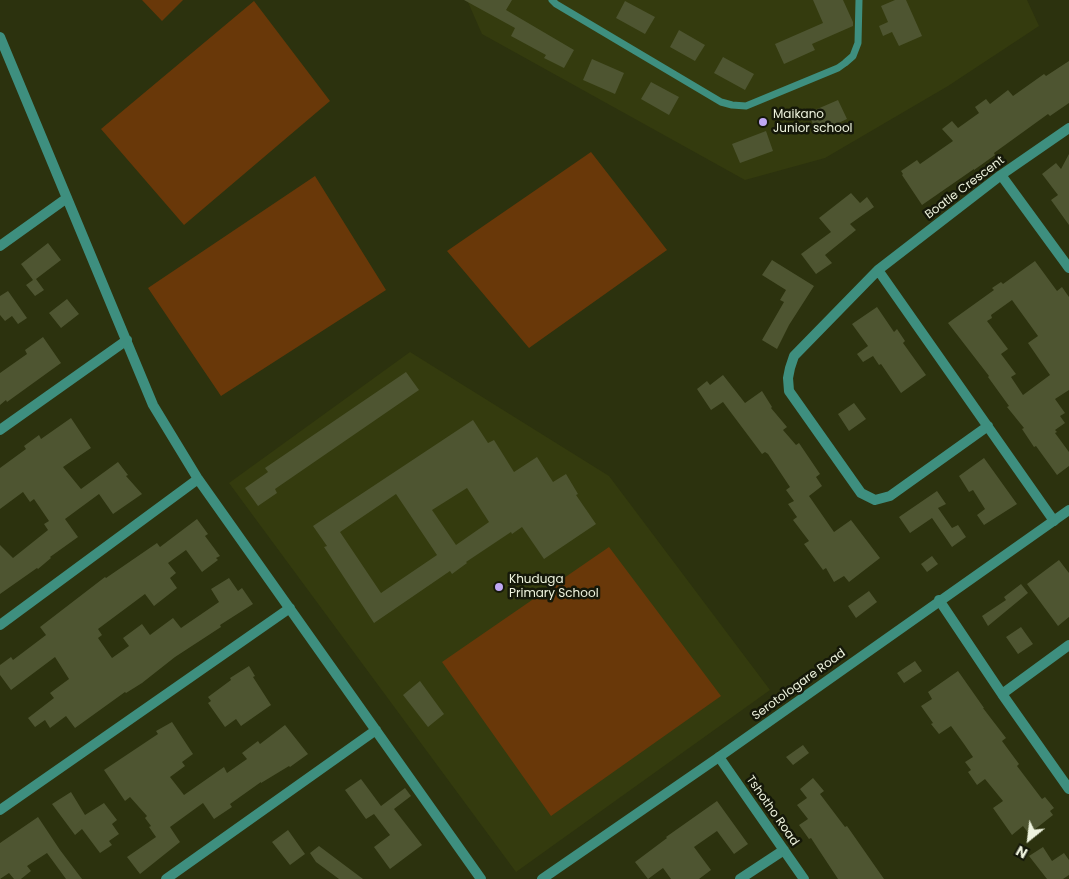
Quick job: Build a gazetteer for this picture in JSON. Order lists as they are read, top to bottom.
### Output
{
  "streets": {
    "street": ["Boatle Crescent", "Serotologare Road", "Tshotho Road"]
  },
  "crossings": [
    ["Serotologare Road", "Tshotho Road"]
  ],
  "places": ["Maikano Junior school", "Khuduga Primary School"],
  "north": "bottom left"
}
